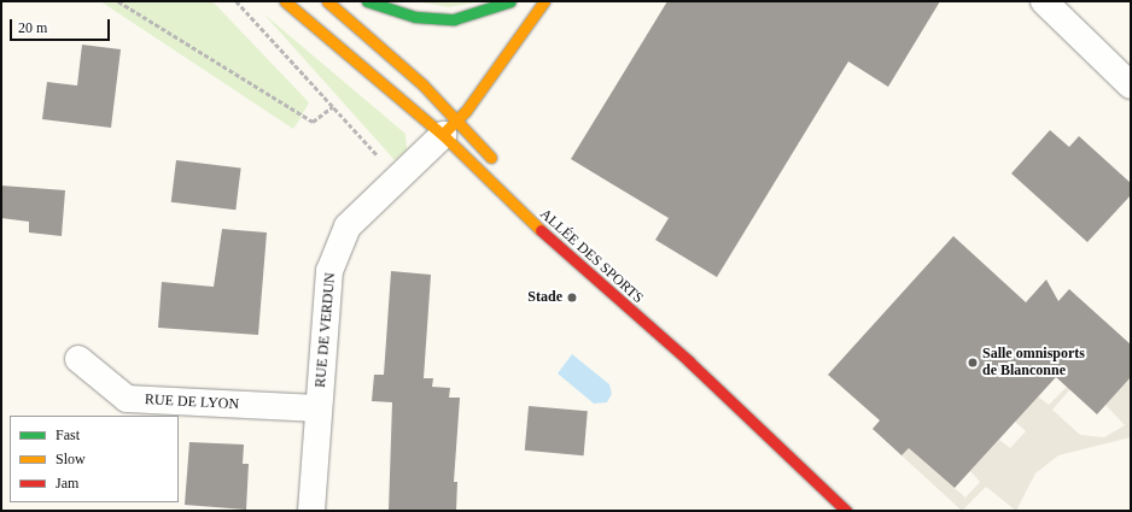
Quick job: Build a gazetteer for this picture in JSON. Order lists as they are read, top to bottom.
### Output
{
  "streets": {
    "street": ["ALLÉE DES SPORTS", "RUE DE VERDUN", "RUE DE LYON"]
  },
  "crossings": [
    ["ALLÉE DES SPORTS", "RUE DE VERDUN"],
    ["RUE DE VERDUN", "RUE DE LYON"]
  ],
  "places": ["Stade", "Salle omnisports de Blanconne"],
  "legend": ["Fast", "Slow", "Jam"],
  "scale_bar": "20 m"
}
